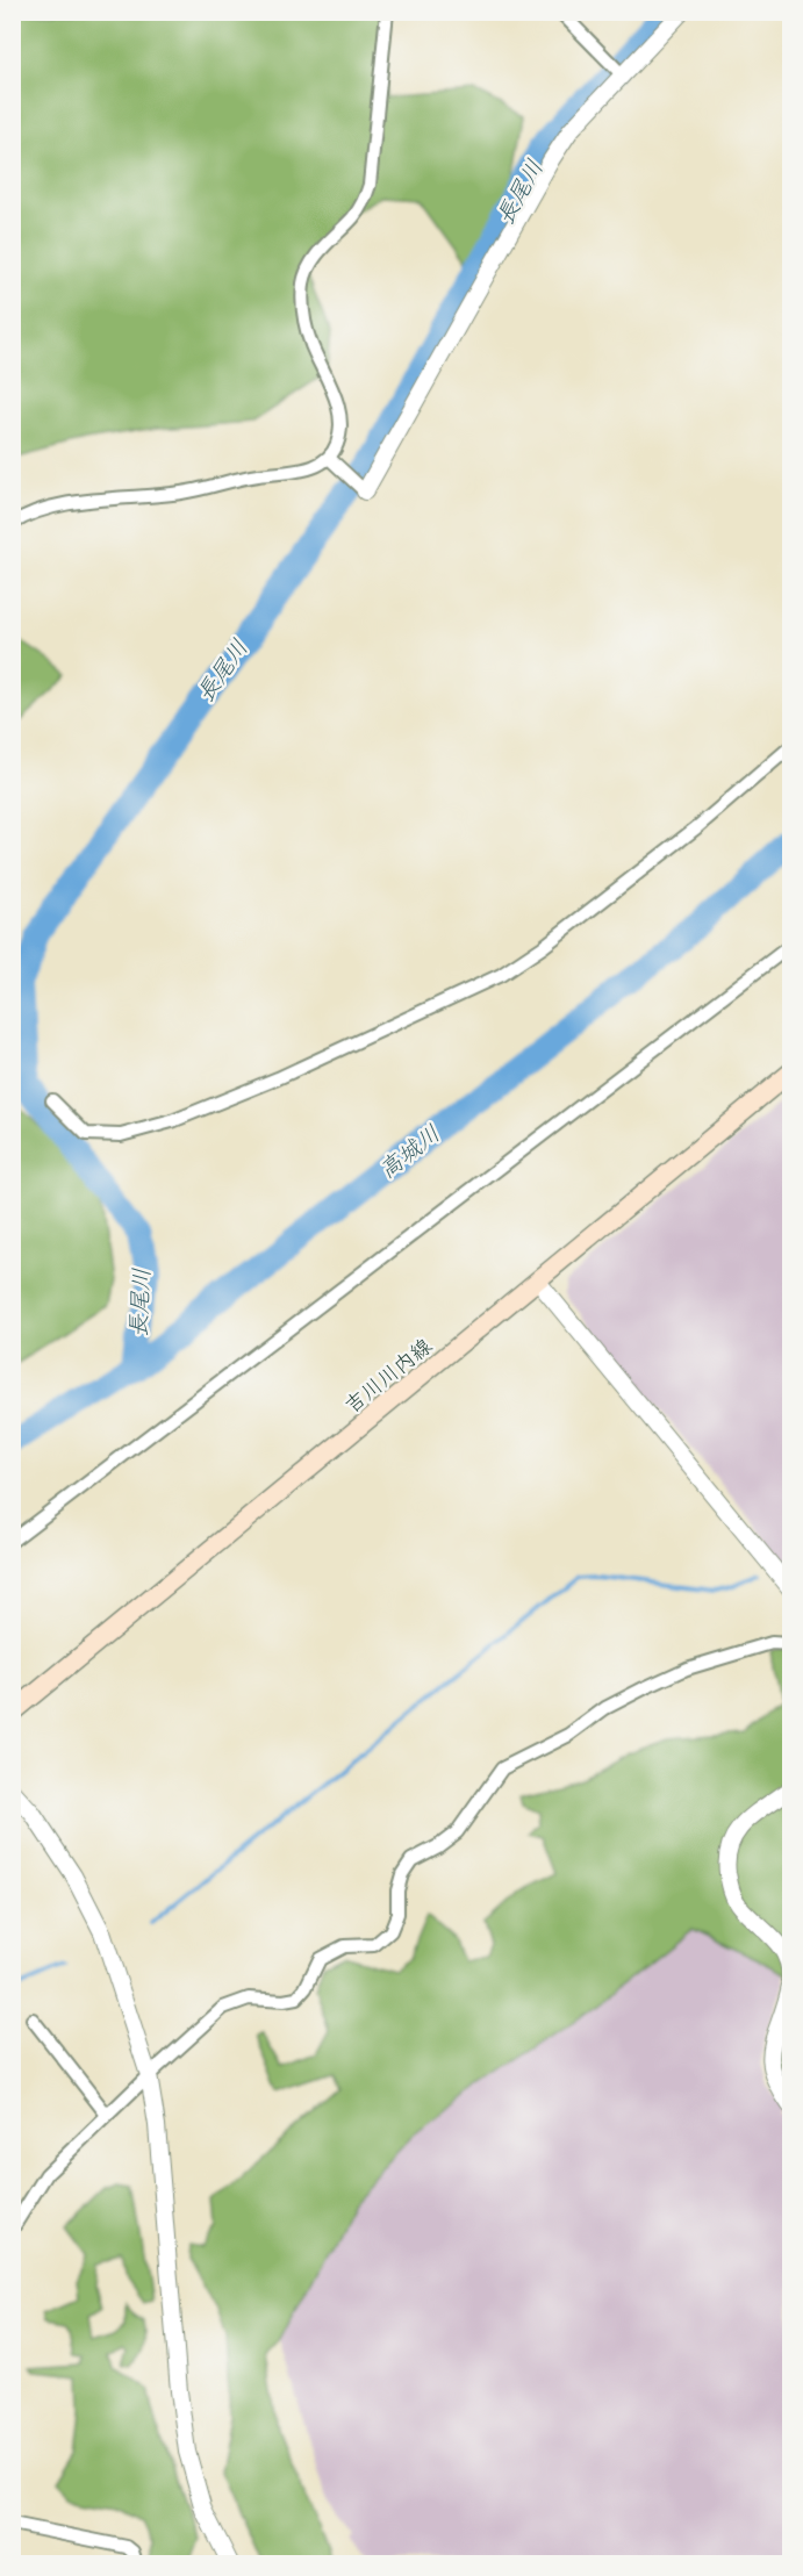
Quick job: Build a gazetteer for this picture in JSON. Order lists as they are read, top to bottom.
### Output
{
  "streets": {
    "main road": ["吉川川内線"]
  },
  "water": ["長尾川", "高城川"]
}
